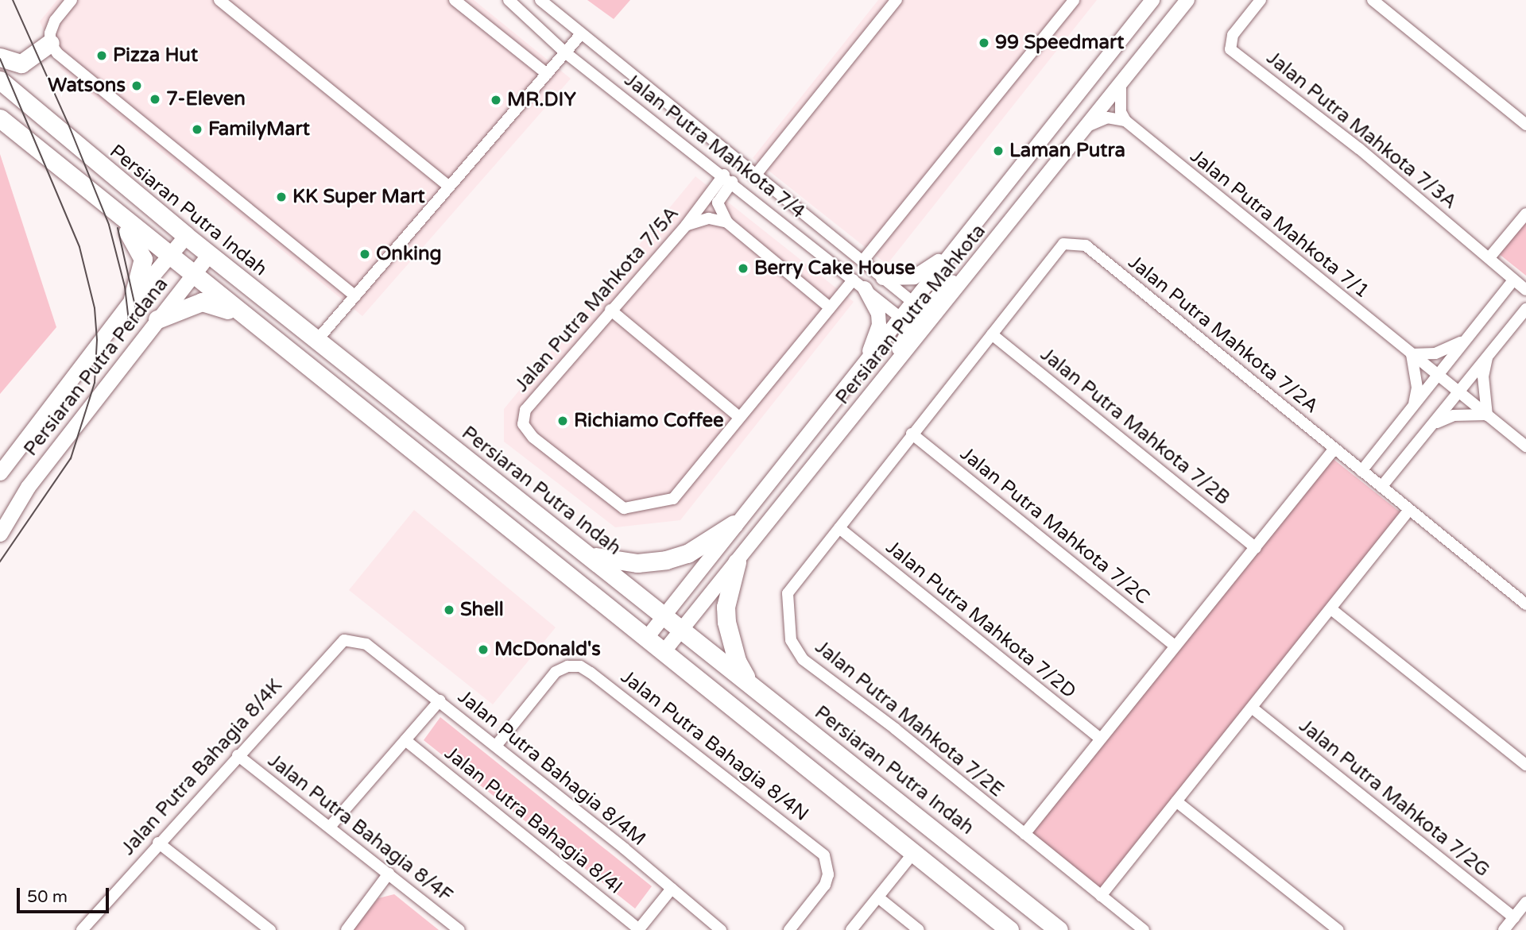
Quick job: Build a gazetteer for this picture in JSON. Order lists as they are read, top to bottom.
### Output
{
  "streets": {
    "main road": ["Persiaran Putra Indah", "Persiaran Putra Perdana"],
    "street": [
      "Jalan Putra Mahkota 7/3A",
      "Jalan Putra Mahkota 7/4",
      "Jalan Putra Mahkota 7/1",
      "Jalan Putra Mahkota 7/5A",
      "Persiaran Putra Mahkota",
      "Jalan Putra Mahkota 7/2A",
      "Jalan Putra Mahkota 7/2B",
      "Jalan Putra Mahkota 7/2C",
      "Jalan Putra Mahkota 7/2D",
      "Jalan Putra Mahkota 7/2E",
      "Jalan Putra Bahagia 8/4N",
      "Jalan Putra Bahagia 8/4K",
      "Jalan Putra Bahagia 8/4M",
      "Jalan Putra Mahkota 7/2G",
      "Jalan Putra Bahagia 8/4I",
      "Jalan Putra Bahagia 8/4F"
    ]
  },
  "crossings": [
    ["Jalan Putra Mahkota 7/4", "Jalan Putra Mahkota 7/5A"],
    ["Jalan Putra Mahkota 7/4", "Persiaran Putra Mahkota"],
    ["Persiaran Putra Indah", "Persiaran Putra Mahkota"],
    ["Persiaran Putra Indah", "Persiaran Putra Perdana"],
    ["Jalan Putra Mahkota 7/2A", "Jalan Putra Mahkota 7/2E"],
    ["Jalan Putra Mahkota 7/2B", "Jalan Putra Mahkota 7/2E"],
    ["Jalan Putra Mahkota 7/2C", "Jalan Putra Mahkota 7/2E"],
    ["Jalan Putra Mahkota 7/2D", "Jalan Putra Mahkota 7/2E"],
    ["Jalan Putra Bahagia 8/4N", "Jalan Putra Bahagia 8/4M"],
    ["Jalan Putra Bahagia 8/4K", "Jalan Putra Bahagia 8/4M"],
    ["Jalan Putra Bahagia 8/4K", "Jalan Putra Bahagia 8/4F"]
  ],
  "places": [
    "99 Speedmart",
    "Pizza Hut",
    "Watsons",
    "7-Eleven",
    "MR.DIY",
    "FamilyMart",
    "Laman Putra",
    "KK Super Mart",
    "Onking",
    "Berry Cake House",
    "Richiamo Coffee",
    "Shell",
    "McDonald's"
  ],
  "scale_bar": "50 m"
}
